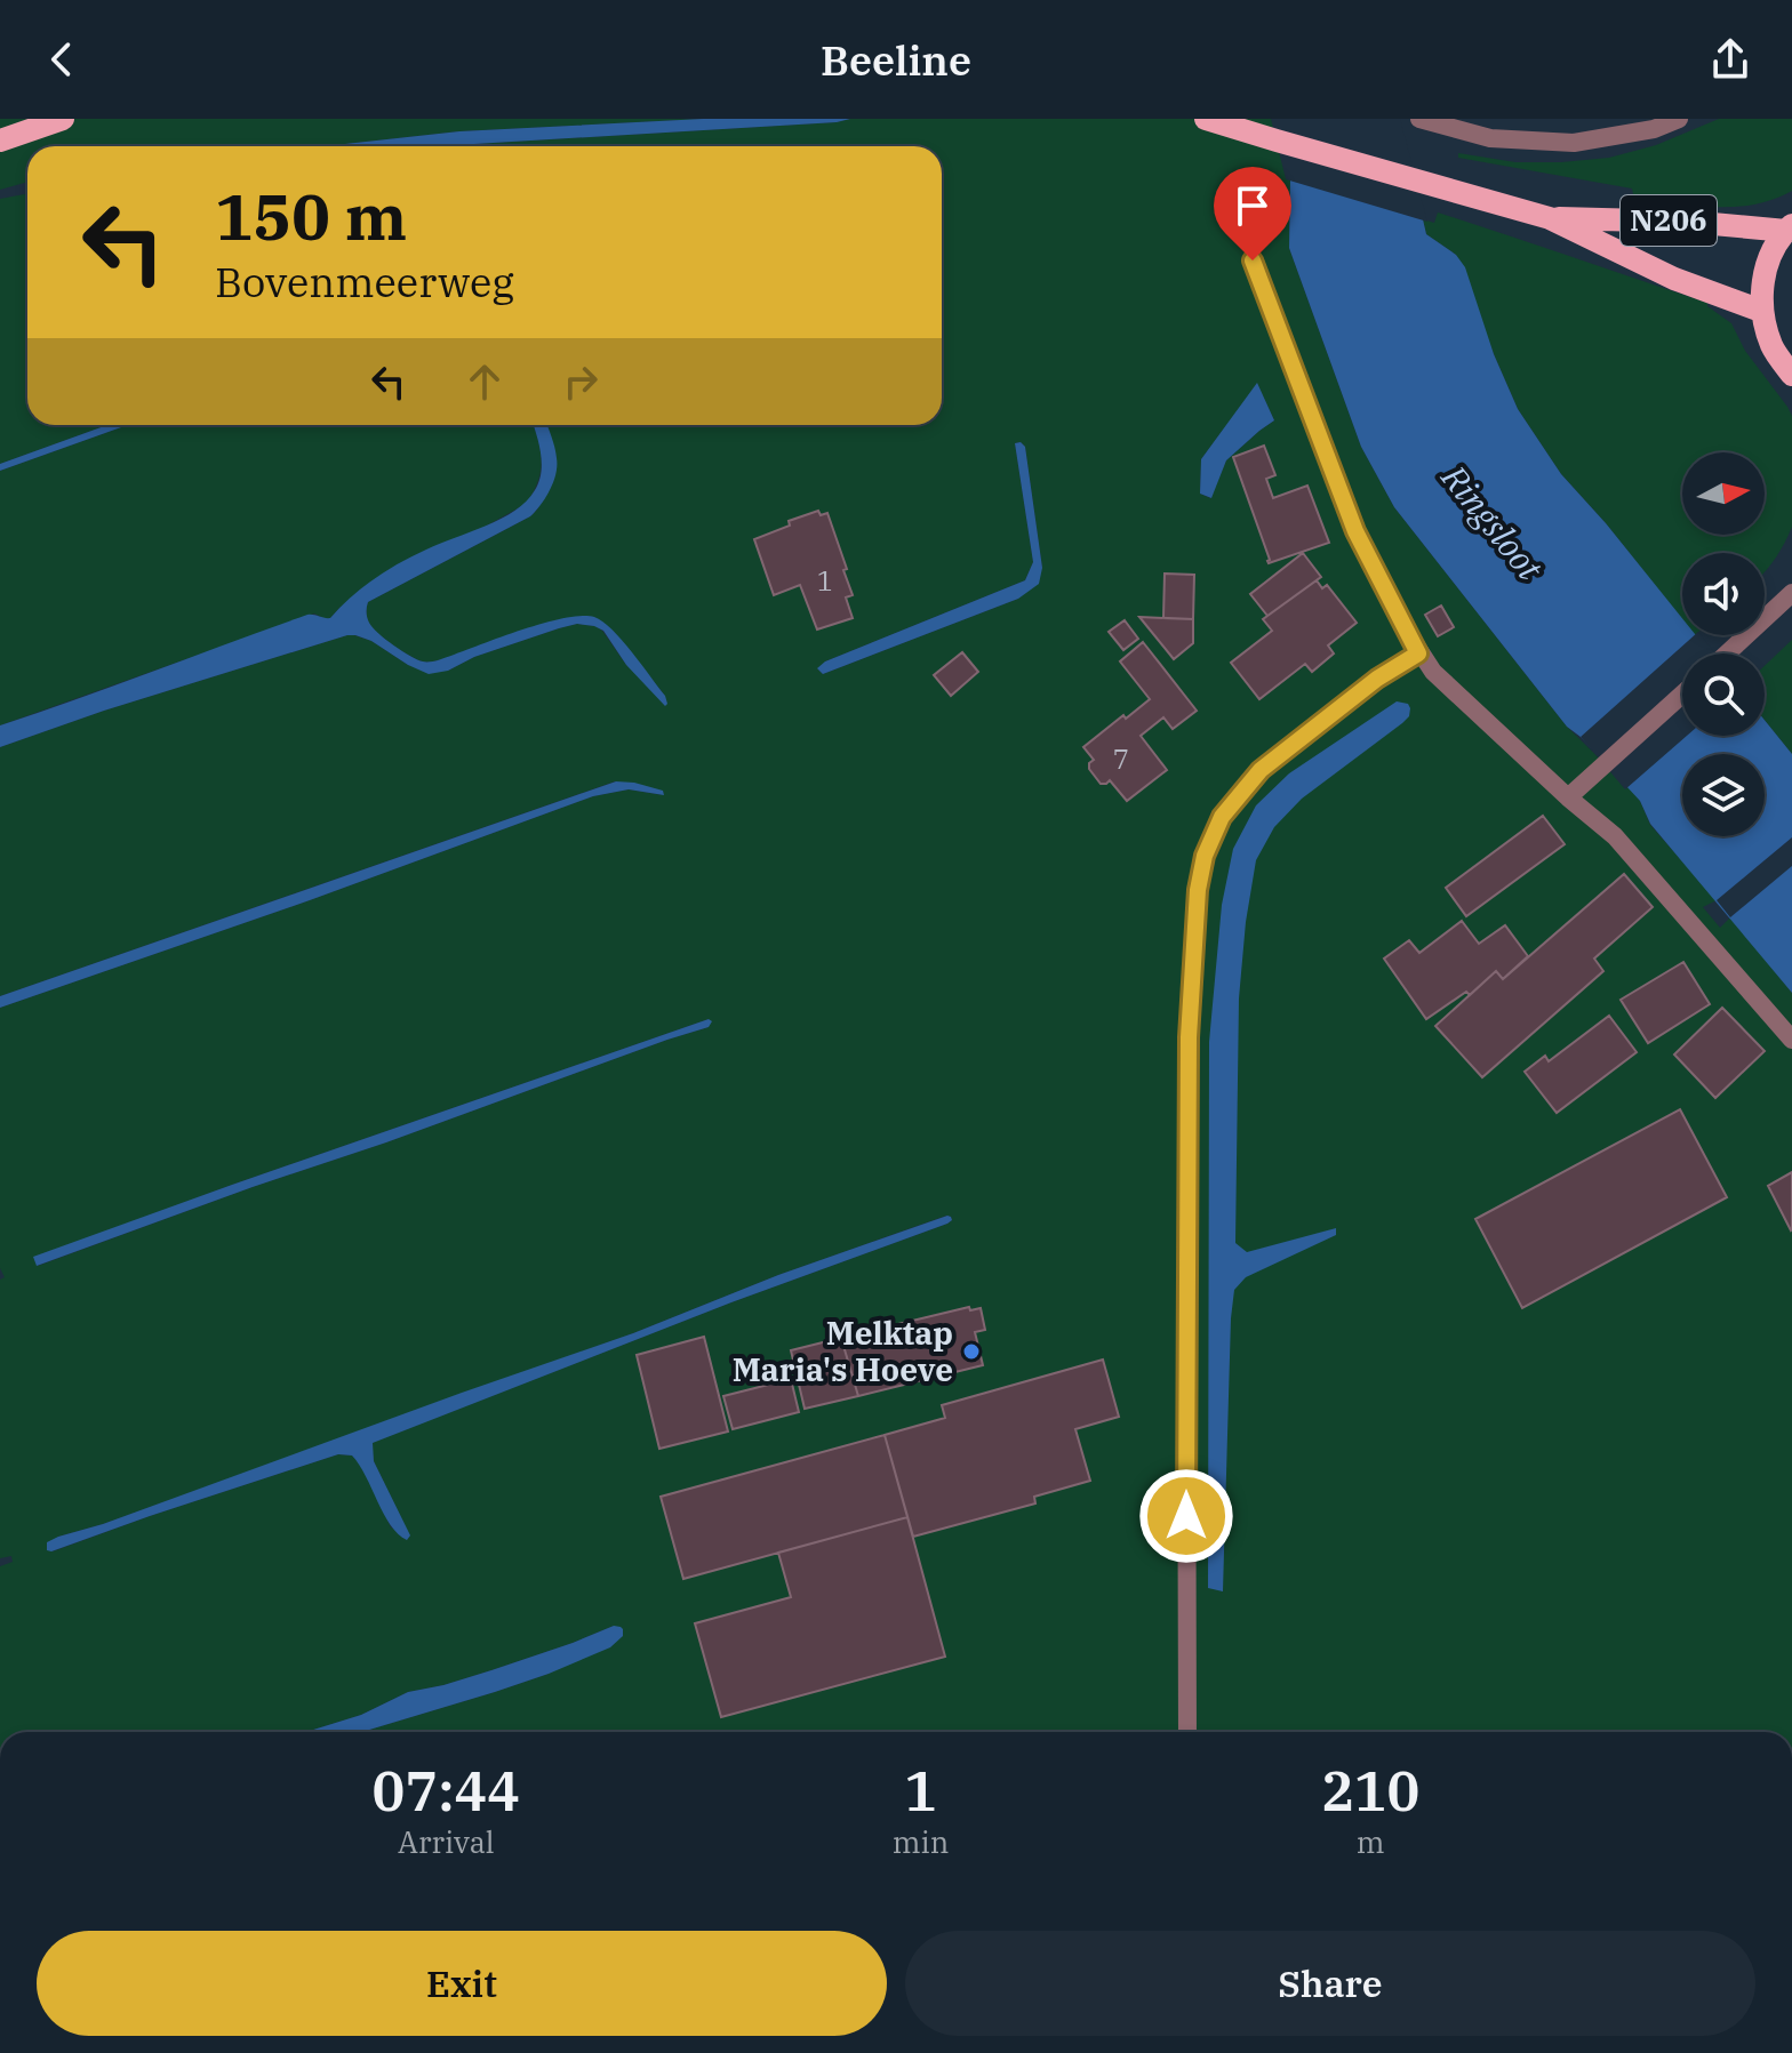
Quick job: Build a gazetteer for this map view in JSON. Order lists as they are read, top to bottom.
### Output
{
  "streets": {
    "main road": ["N206"]
  },
  "water": ["Ringsloot"],
  "places": ["Melktap Maria's Hoeve"],
  "house_numbers": ["1", "7"],
  "north": "right",
  "page": {
    "header": "Beeline",
    "turn": ["150 m", "Bovenmeerweg"],
    "eta": [
      "07:44",
      "Arrival",
      "1",
      "min",
      "210",
      "m"
    ],
    "buttons": ["Exit", "Share"]
  }
}
